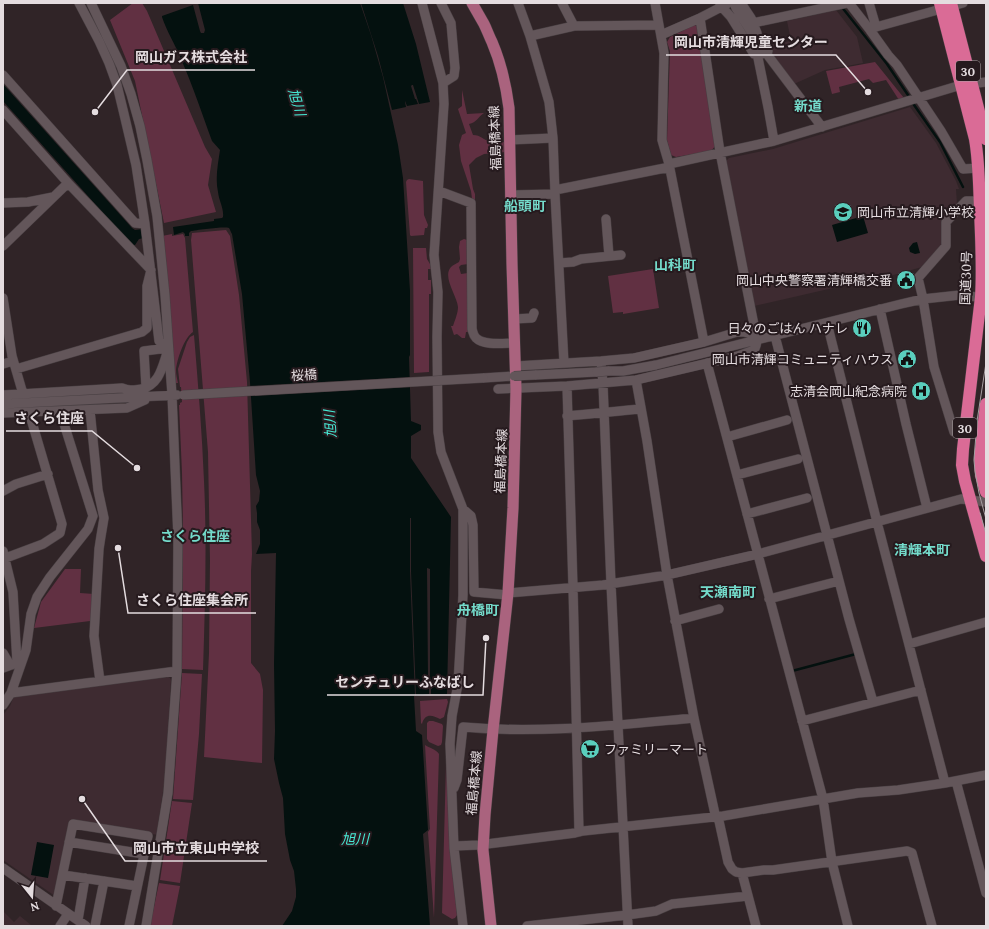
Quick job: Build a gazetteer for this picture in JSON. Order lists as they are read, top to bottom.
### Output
{
  "streets": {
    "highway": ["30", "国道30号"],
    "main road": ["福島橋本線"],
    "street": ["桜橋"]
  },
  "crossings": [
    ["福島橋本線", "桜橋"]
  ],
  "districts": [
    "新道",
    "船頭町",
    "山科町",
    "さくら住座",
    "清輝本町",
    "天瀬南町",
    "舟橋町"
  ],
  "water": ["旭川"],
  "places": {
    "other": [
      "岡山市清輝児童センター",
      "岡山ガス株式会社",
      "さくら住座",
      "さくら住座集会所",
      "センチュリーふなばし",
      "岡山市立東山中学校"
    ],
    "school or university": ["岡山市立清輝小学校"],
    "public building": ["岡山中央警察署清輝橋交番", "岡山市清輝コミュニティハウス"],
    "restaurant": ["日々のごはん ハナレ"],
    "hospital": ["志清会岡山紀念病院"],
    "supermarket": ["ファミリーマート"]
  },
  "north": "bottom"
}
